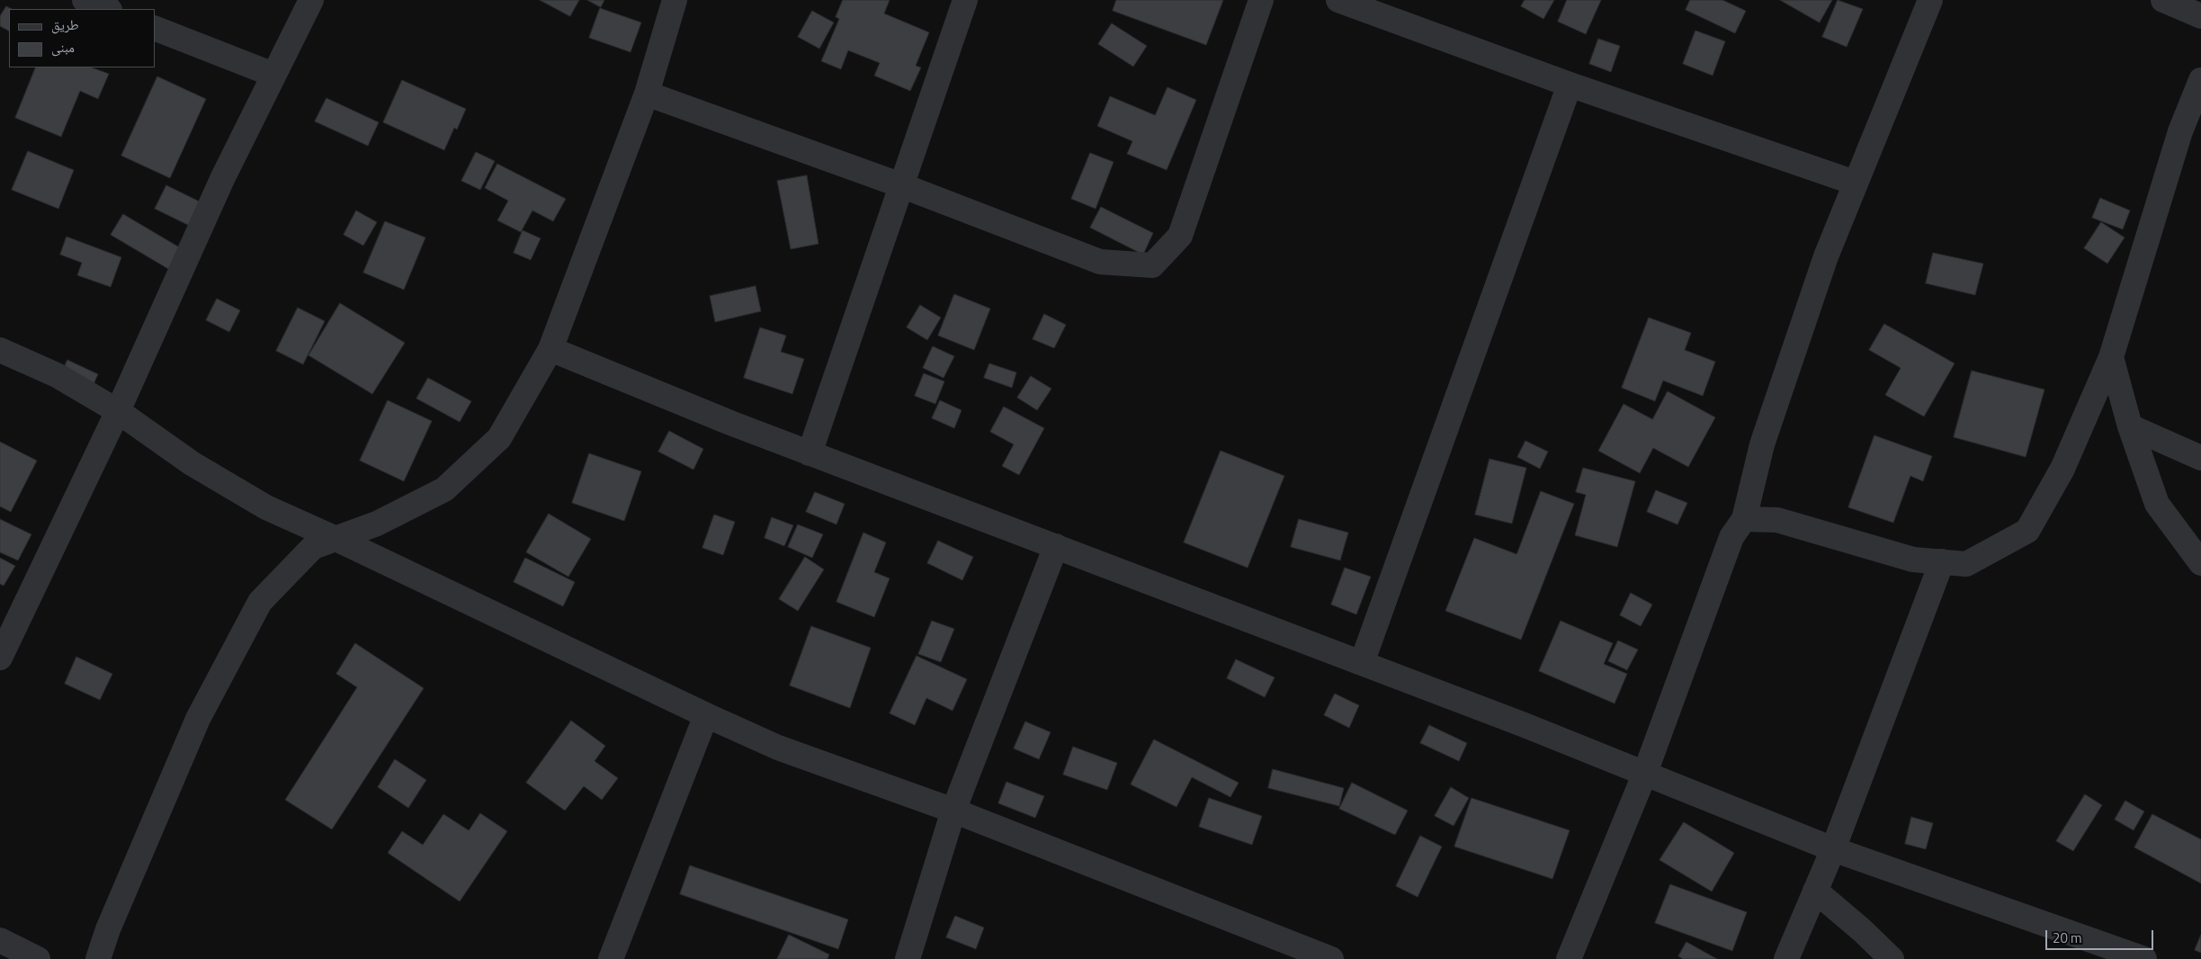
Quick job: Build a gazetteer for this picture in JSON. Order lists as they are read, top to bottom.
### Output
{
  "legend": ["طريق", "مبنى"],
  "scale_bar": "20 m"
}
